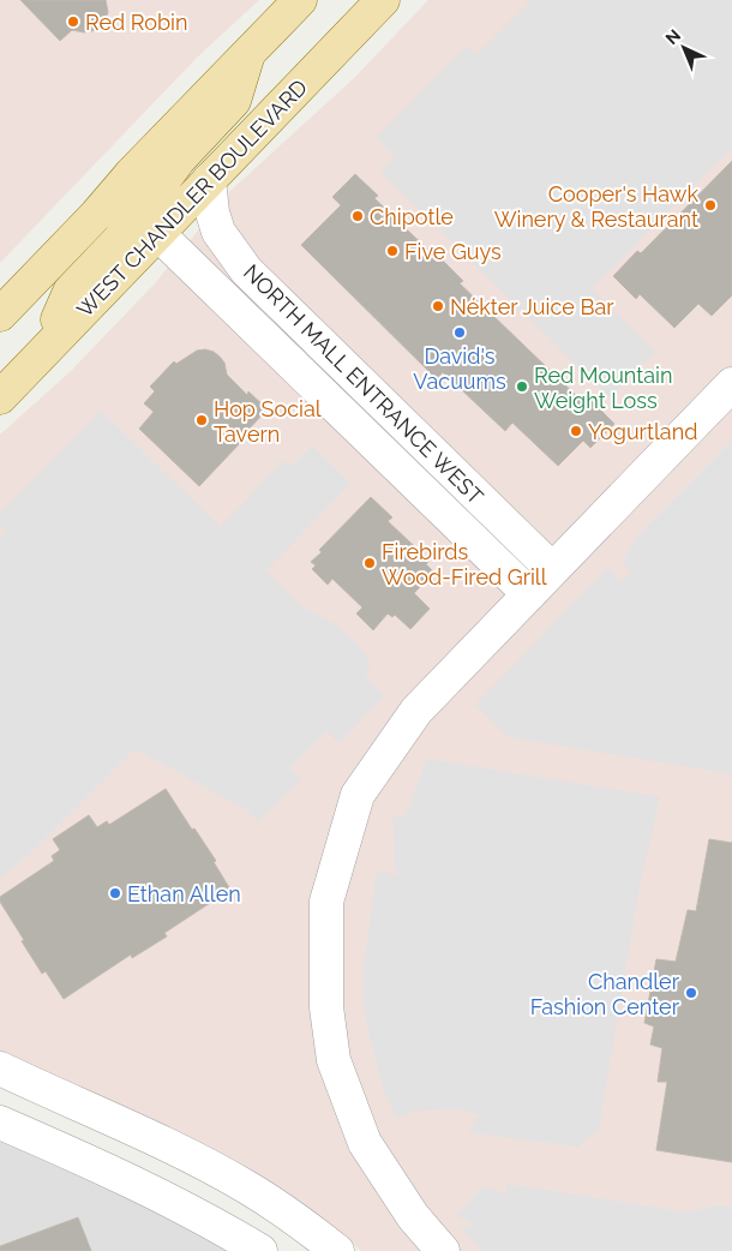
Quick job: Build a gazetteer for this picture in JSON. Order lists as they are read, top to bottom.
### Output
{
  "streets": {
    "main road": ["WEST CHANDLER BOULEVARD"],
    "street": ["NORTH MALL ENTRANCE WEST"]
  },
  "crossings": [
    ["WEST CHANDLER BOULEVARD", "NORTH MALL ENTRANCE WEST"]
  ],
  "places": [
    "Red Robin",
    "Cooper's Hawk Winery & Restaurant",
    "Chipotle",
    "Five Guys",
    "Nékter Juice Bar",
    "David's Vacuums",
    "Red Mountain Weight Loss",
    "Hop Social Tavern",
    "Yogurtland",
    "Firebirds Wood-Fired Grill",
    "Ethan Allen",
    "Chandler Fashion Center"
  ],
  "north": "top left"
}
